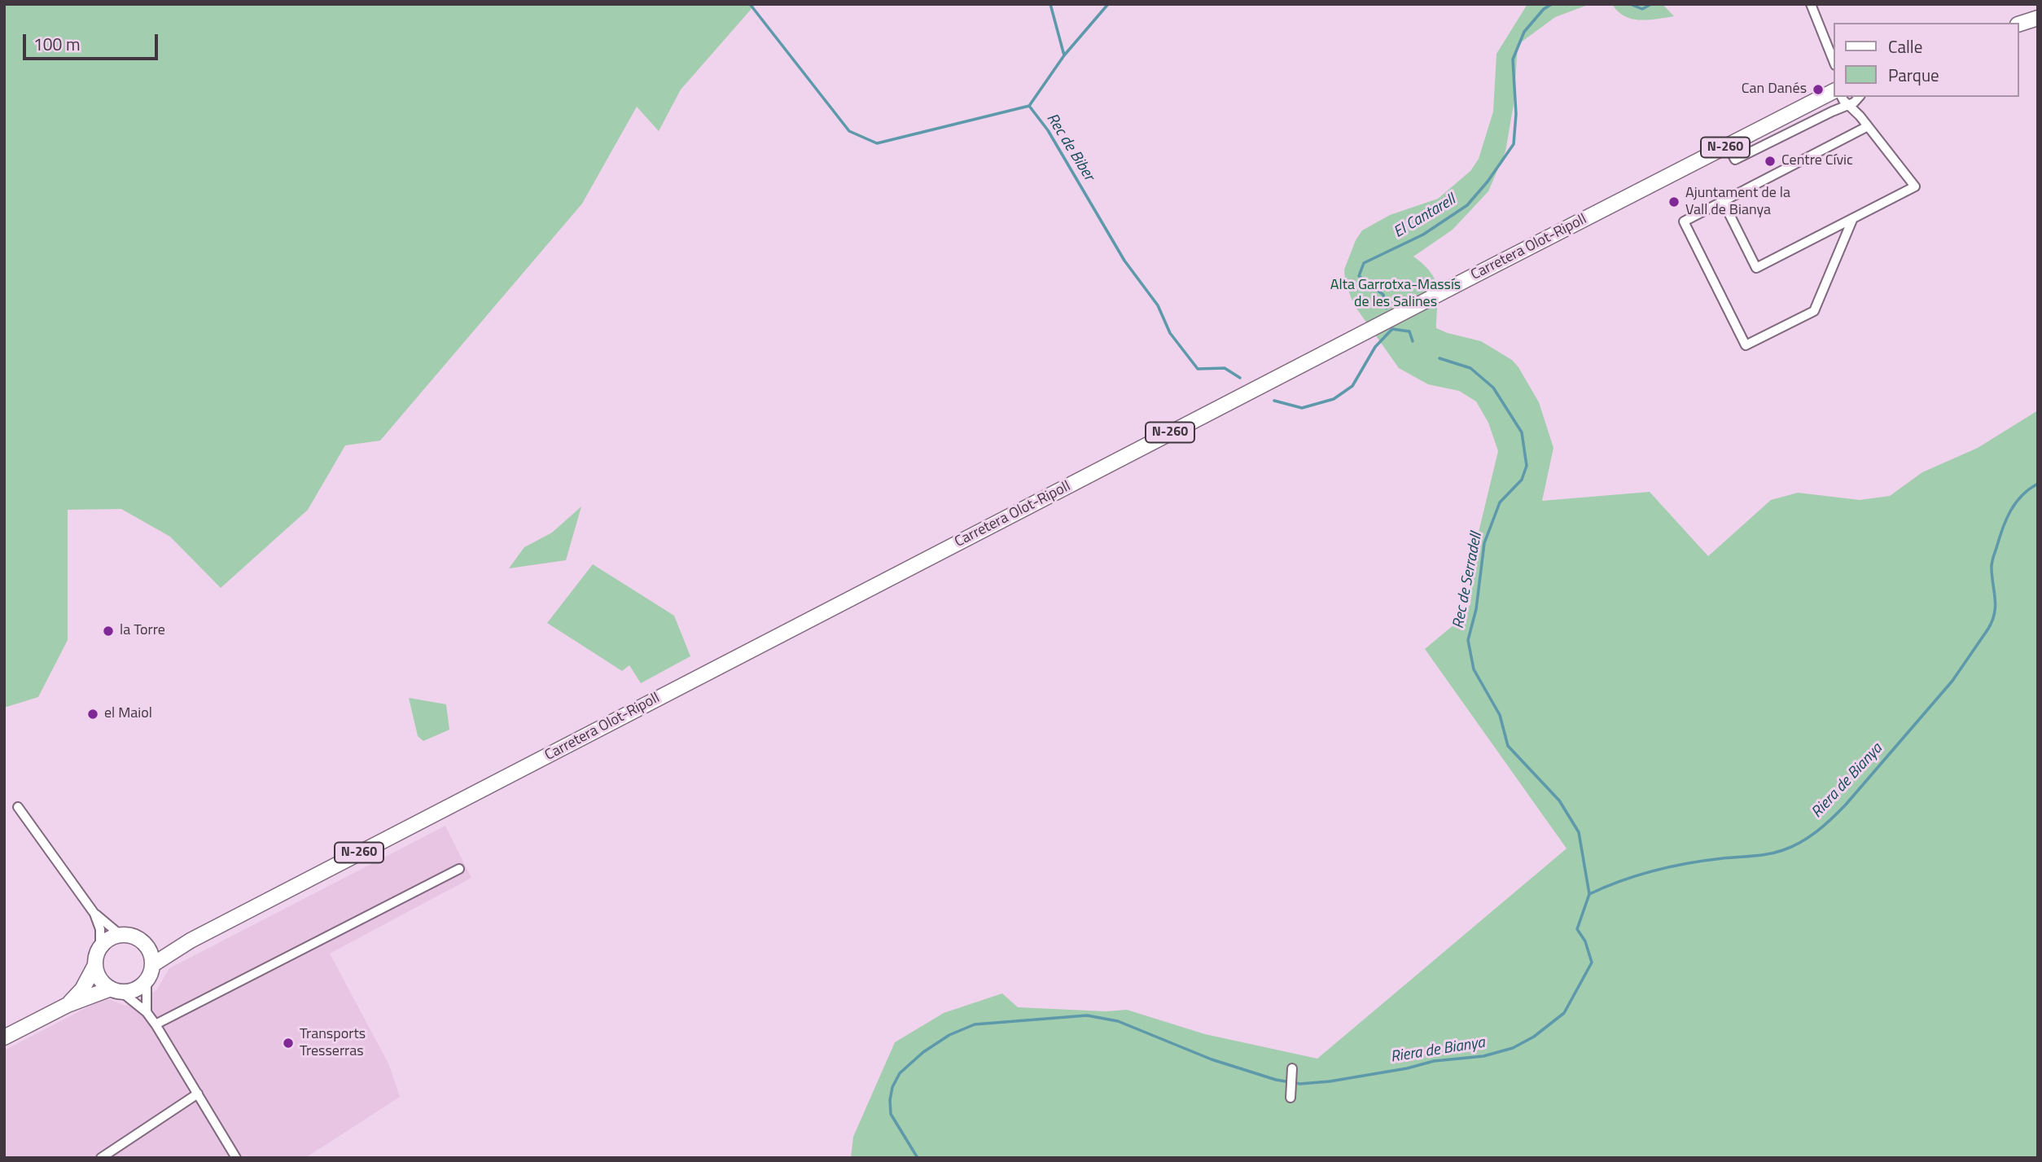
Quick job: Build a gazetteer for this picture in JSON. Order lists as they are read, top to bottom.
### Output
{
  "streets": {
    "main road": ["N-260", "Carretera Olot-Ripoll"]
  },
  "crossings": [
    ["N-260", "Carretera Olot-Ripoll"]
  ],
  "water": [
    "Rec de Biber",
    "El Cantarell",
    "Rec de Serradell",
    "Riera de Bianya"
  ],
  "parks": ["Alta Garrotxa-Massís de les Salines"],
  "places": [
    "Can Danés",
    "Centre Cívic",
    "Ajuntament de la Vall de Bianya",
    "la Torre",
    "el Maiol",
    "Transports Tresserras"
  ],
  "legend": ["Calle", "Parque"],
  "scale_bar": "100 m"
}
